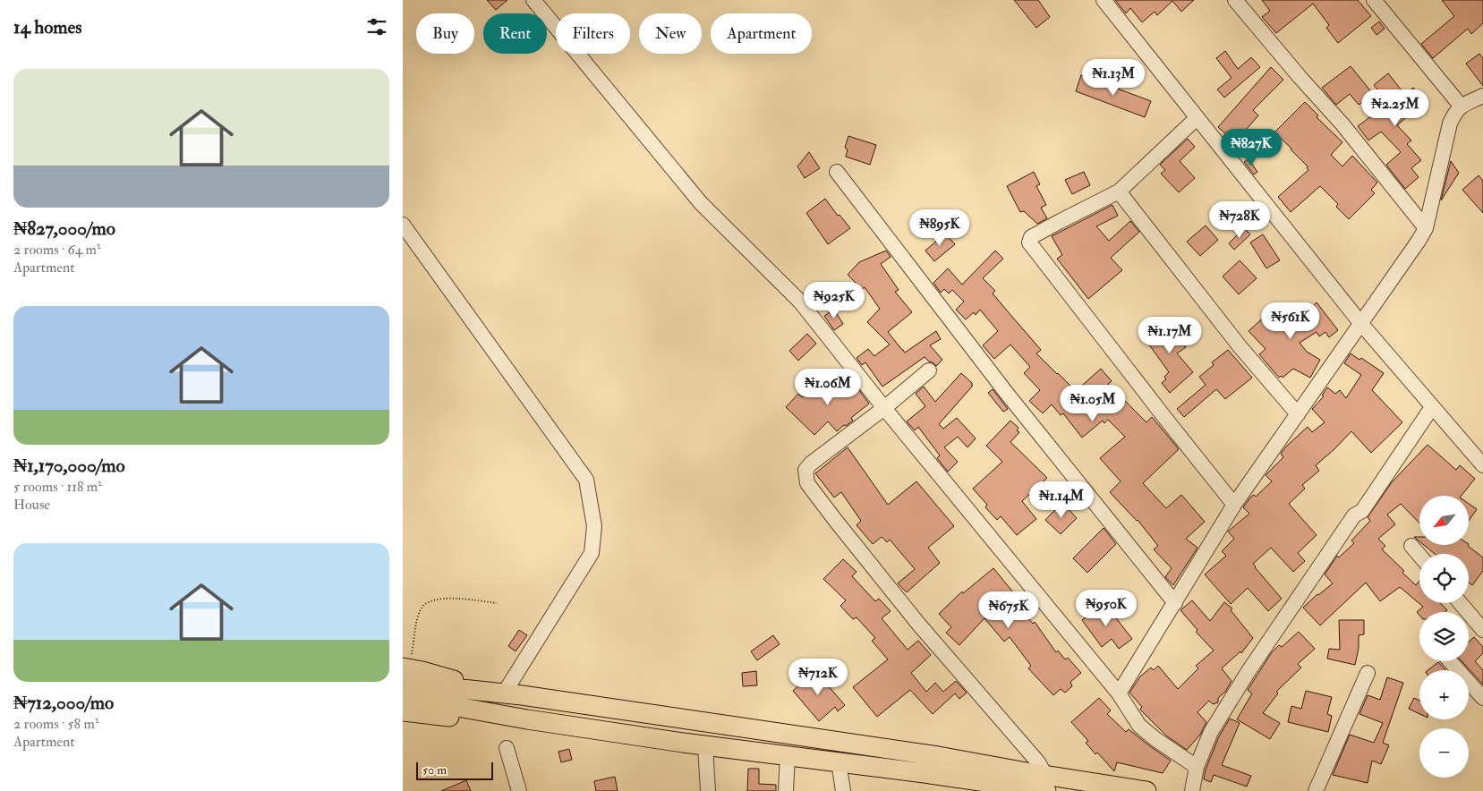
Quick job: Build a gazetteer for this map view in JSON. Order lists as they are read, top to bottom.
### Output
{
  "scale_bar": "50 m",
  "north": "bottom left",
  "page": {
    "heading": "14 homes",
    "chip": [
      "Buy",
      "Rent",
      "Filters",
      "New",
      "Apartment"
    ],
    "list": [
      {
        "name": "₦827,000/mo",
        "note": "2 rooms · 64 m² · Apartment"
      },
      {
        "name": "₦1,170,000/mo",
        "note": "5 rooms · 118 m² · House"
      },
      {
        "name": "₦712,000/mo",
        "note": "2 rooms · 58 m² · Apartment"
      }
    ],
    "price": [
      "₦1.13M",
      "₦2.25M",
      "₦827K",
      "₦728K",
      "₦895K",
      "₦925K",
      "₦561K",
      "₦1.17M",
      "₦1.06M",
      "₦1.05M",
      "₦1.14M",
      "₦950K",
      "₦675K",
      "₦712K"
    ],
    "map_buttons": ["+", "−"],
    "scale": "50 m"
  }
}
